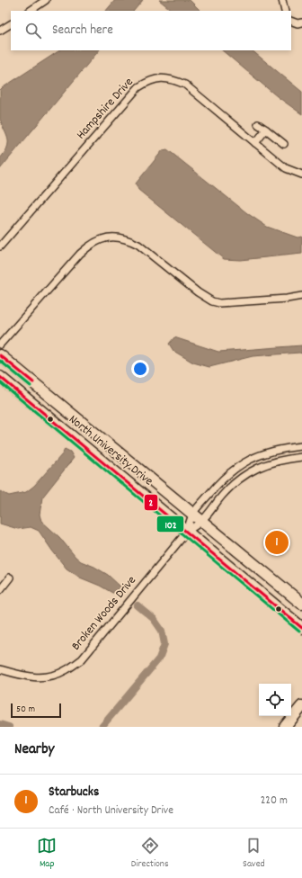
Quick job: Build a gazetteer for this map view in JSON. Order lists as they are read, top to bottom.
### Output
{
  "streets": {
    "main road": ["North University Drive"],
    "street": ["Hampshire Drive", "Broken Woods Drive"]
  },
  "crossings": [
    ["North University Drive", "Broken Woods Drive"]
  ],
  "lines": ["transit line 2", "transit line 102"],
  "scale_bar": "50 m",
  "page": {
    "search": "Search here",
    "pins": "1",
    "scale": "50 m",
    "heading": "Nearby",
    "list": [
      {
        "mark": "1",
        "name": "Starbucks",
        "note": "Café · North University Drive",
        "value": "220 m"
      }
    ],
    "nav": ["Map", "Directions", "Saved"]
  }
}
